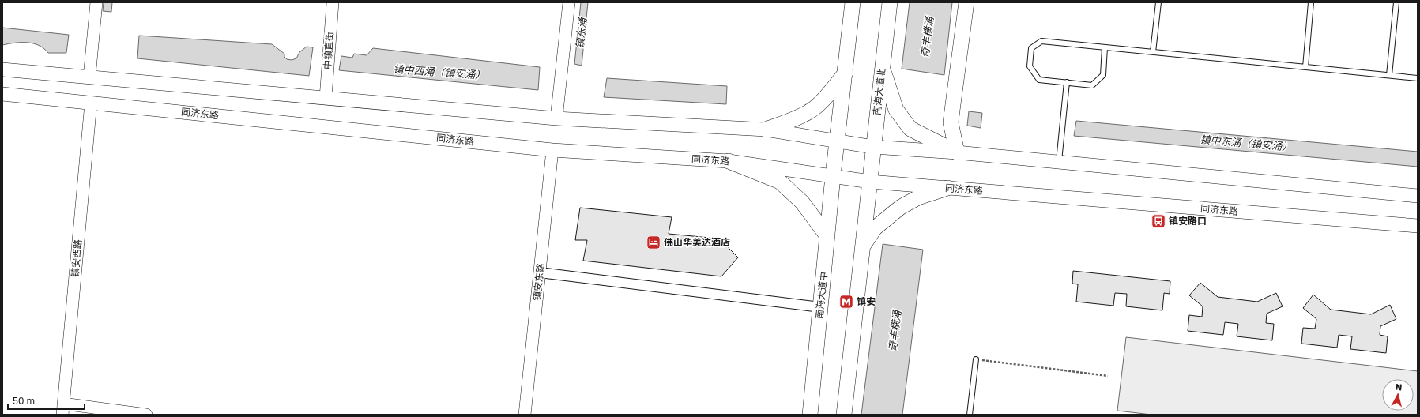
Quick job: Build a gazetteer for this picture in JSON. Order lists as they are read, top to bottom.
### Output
{
  "streets": {
    "highway": ["南海大道北", "南海大道中"],
    "main road": ["同济东路"],
    "street": ["中镇直街", "镇安西路", "镇安东路"]
  },
  "crossings": [
    ["南海大道北", "同济东路"],
    ["同济东路", "镇安西路"],
    ["同济东路", "镇安东路"],
    ["同济东路", "南海大道中"]
  ],
  "water": [
    "镇东涌",
    "奇丰横涌",
    "镇中西涌（镇安涌）",
    "镇中东涌（镇安涌）"
  ],
  "places": {
    "bus stop": ["镇安路口"],
    "hotel": ["佛山华美达酒店"],
    "metro station": ["镇安"]
  },
  "scale_bar": "50 m",
  "north": "top"
}
